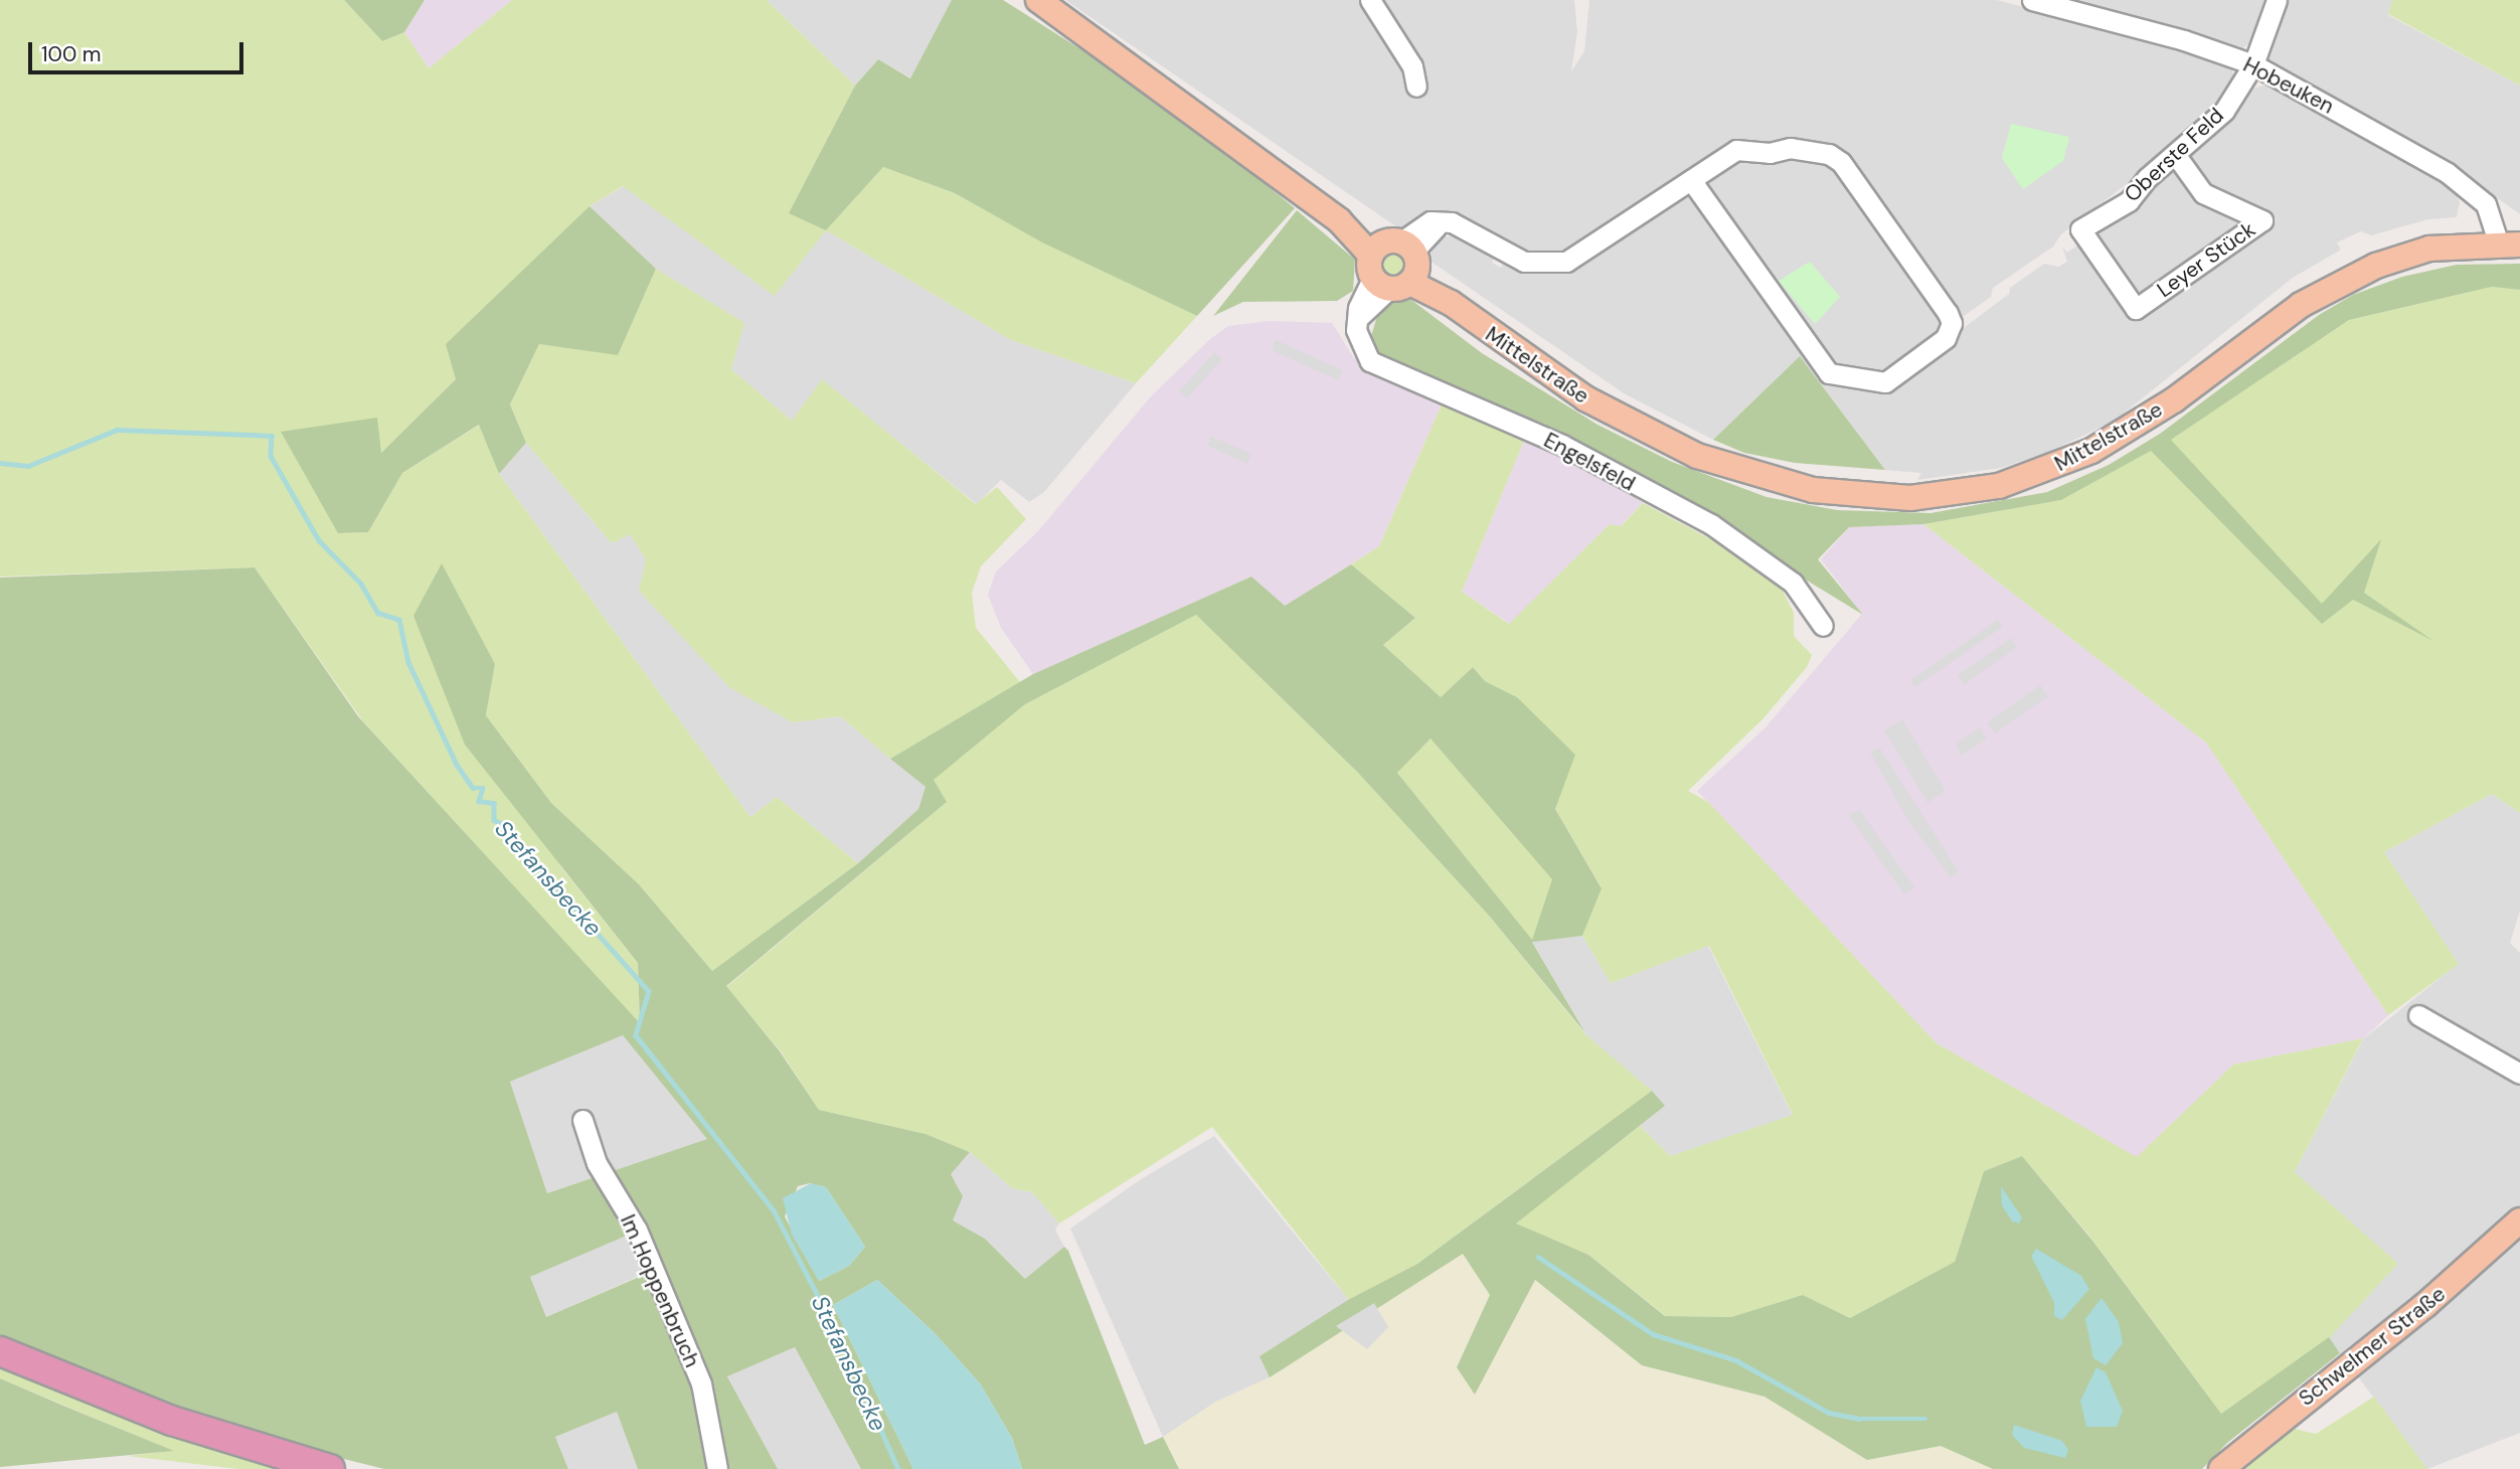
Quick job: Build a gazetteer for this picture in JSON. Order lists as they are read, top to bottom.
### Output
{
  "streets": {
    "main road": ["Mittelstraße", "Schwelmer Straße"],
    "street": [
      "Hobeuken",
      "Oberste Feld",
      "Leyer Stück",
      "Engelsfeld",
      "Im Hoppenbruch"
    ]
  },
  "crossings": [
    ["Hobeuken", "Oberste Feld"],
    ["Hobeuken", "Mittelstraße"],
    ["Oberste Feld", "Leyer Stück"],
    ["Mittelstraße", "Engelsfeld"]
  ],
  "water": ["Stefansbecke"],
  "scale_bar": "100 m"
}
